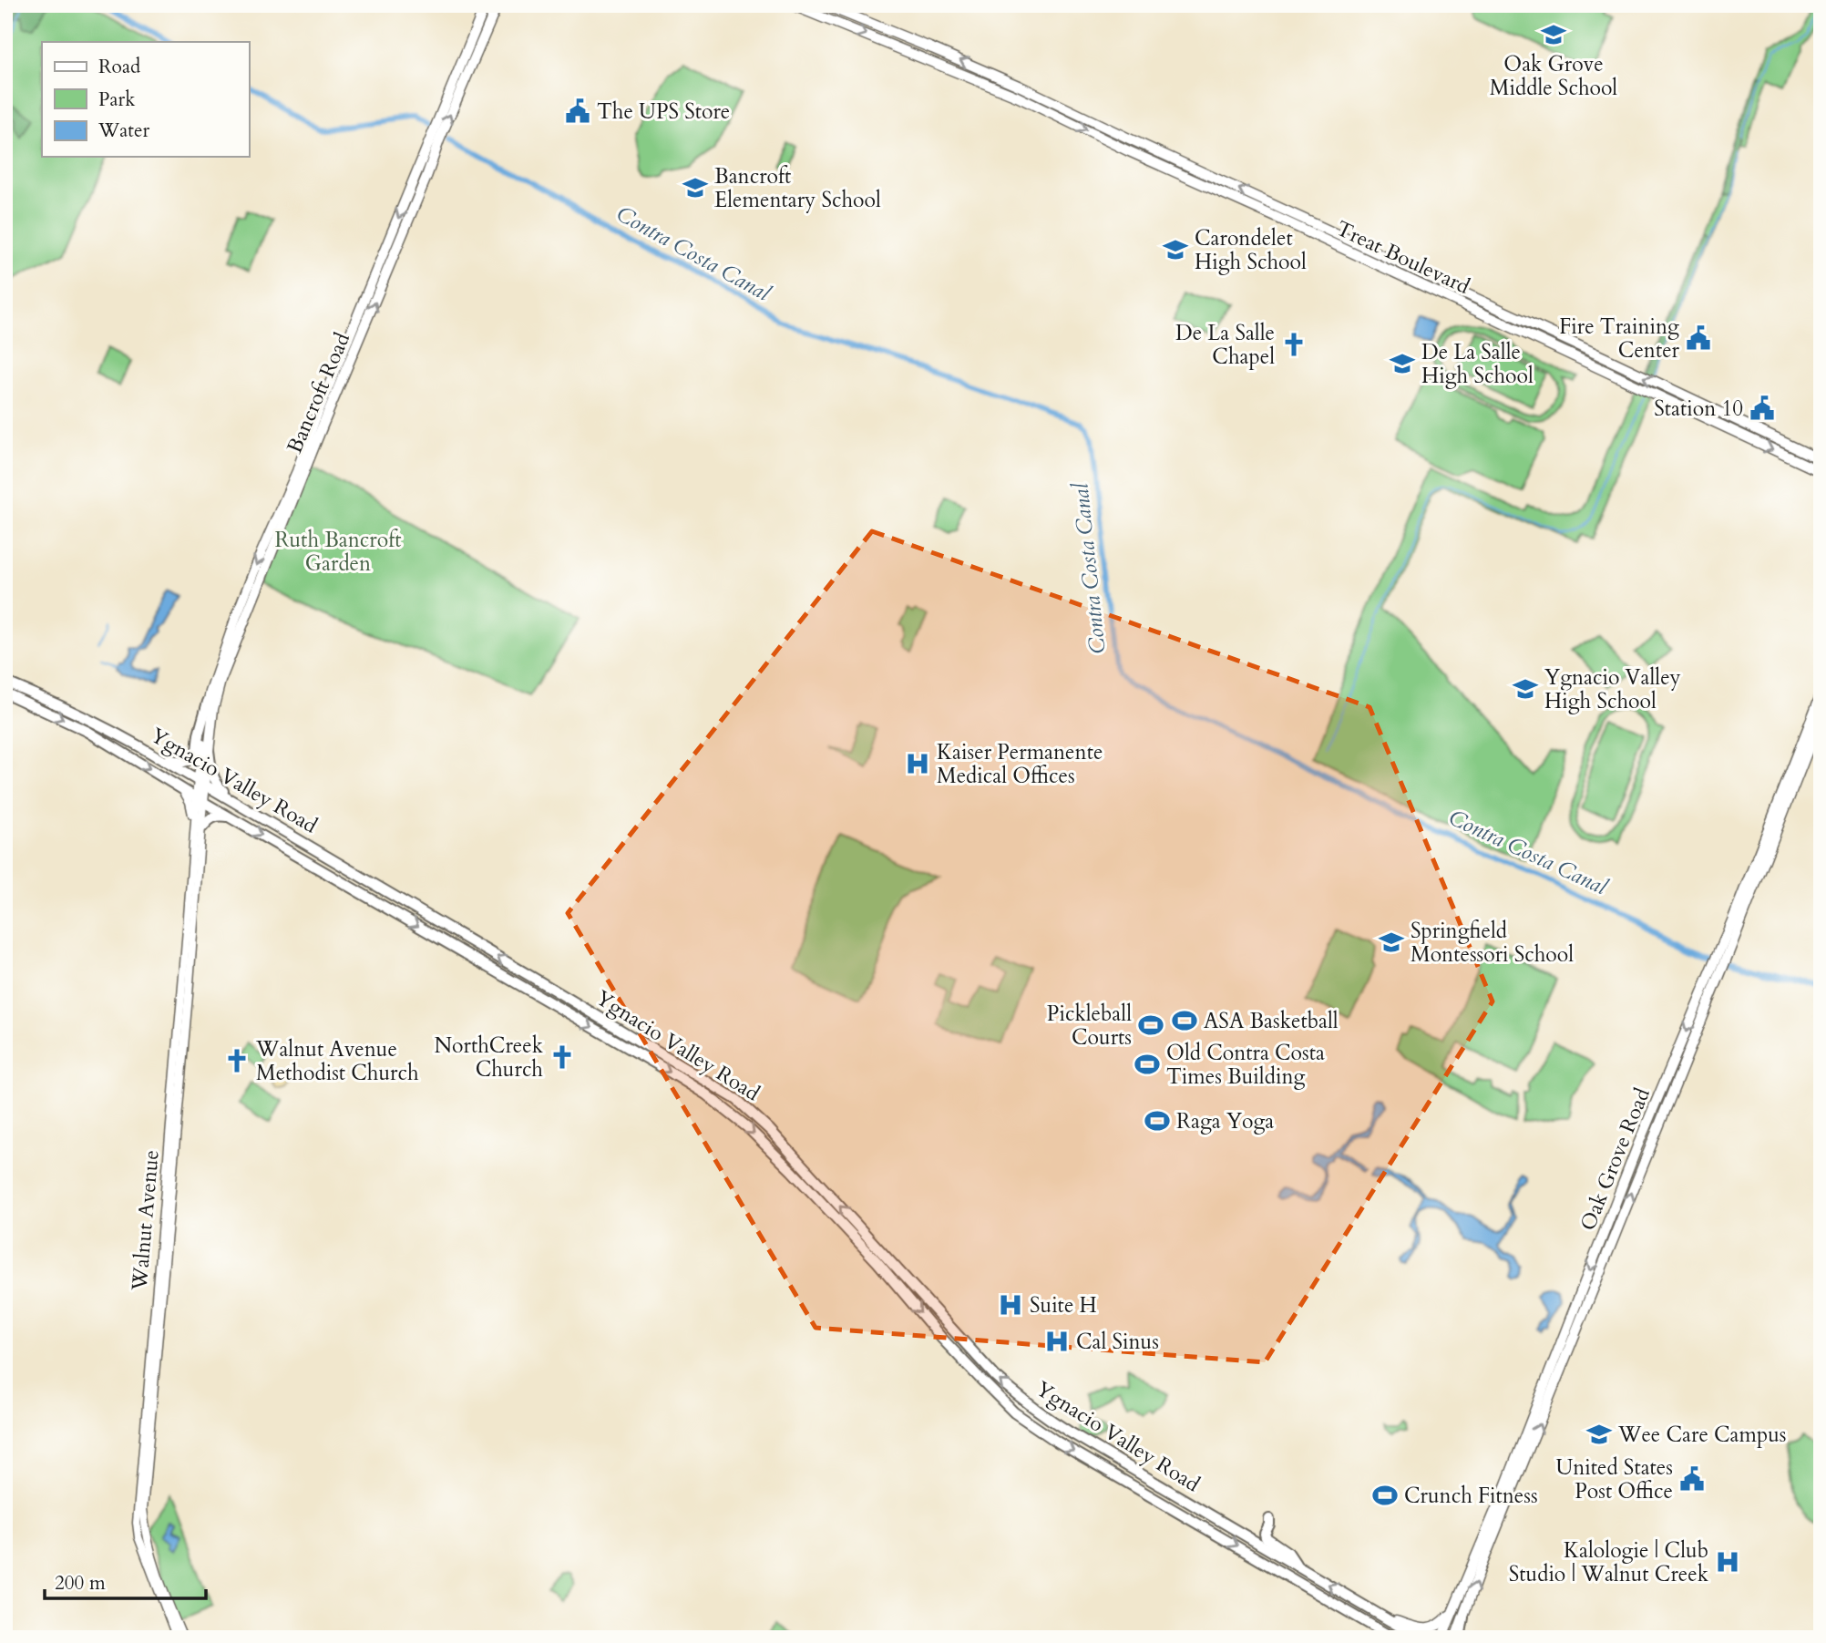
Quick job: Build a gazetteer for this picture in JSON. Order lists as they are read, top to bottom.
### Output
{
  "streets": {
    "highway": ["Ygnacio Valley Road"],
    "main road": ["Treat Boulevard", "Bancroft Road", "Oak Grove Road"],
    "street": ["Walnut Avenue"]
  },
  "crossings": [
    ["Bancroft Road", "Ygnacio Valley Road"],
    ["Bancroft Road", "Walnut Avenue"],
    ["Ygnacio Valley Road", "Walnut Avenue"]
  ],
  "water": ["Contra Costa Canal"],
  "parks": ["Ruth Bancroft Garden"],
  "places": {
    "school or university": [
      "Oak Grove Middle School",
      "Bancroft Elementary School",
      "Carondelet High School",
      "De La Salle High School",
      "Ygnacio Valley High School",
      "Springfield Montessori School",
      "Wee Care Campus"
    ],
    "public building": [
      "The UPS Store",
      "Fire Training Center",
      "Station 10",
      "United States Post Office"
    ],
    "church": ["De La Salle Chapel", "NorthCreek Church", "Walnut Avenue Methodist Church"],
    "hospital": [
      "Kaiser Permanente Medical Offices",
      "Suite H",
      "Cal Sinus",
      "Kalologie | Club Studio | Walnut Creek"
    ],
    "sports": [
      "ASA Basketball",
      "Pickleball Courts",
      "Old Contra Costa Times Building",
      "Raga Yoga",
      "Crunch Fitness"
    ]
  },
  "legend": ["Road", "Park", "Water"],
  "scale_bar": "200 m"
}
